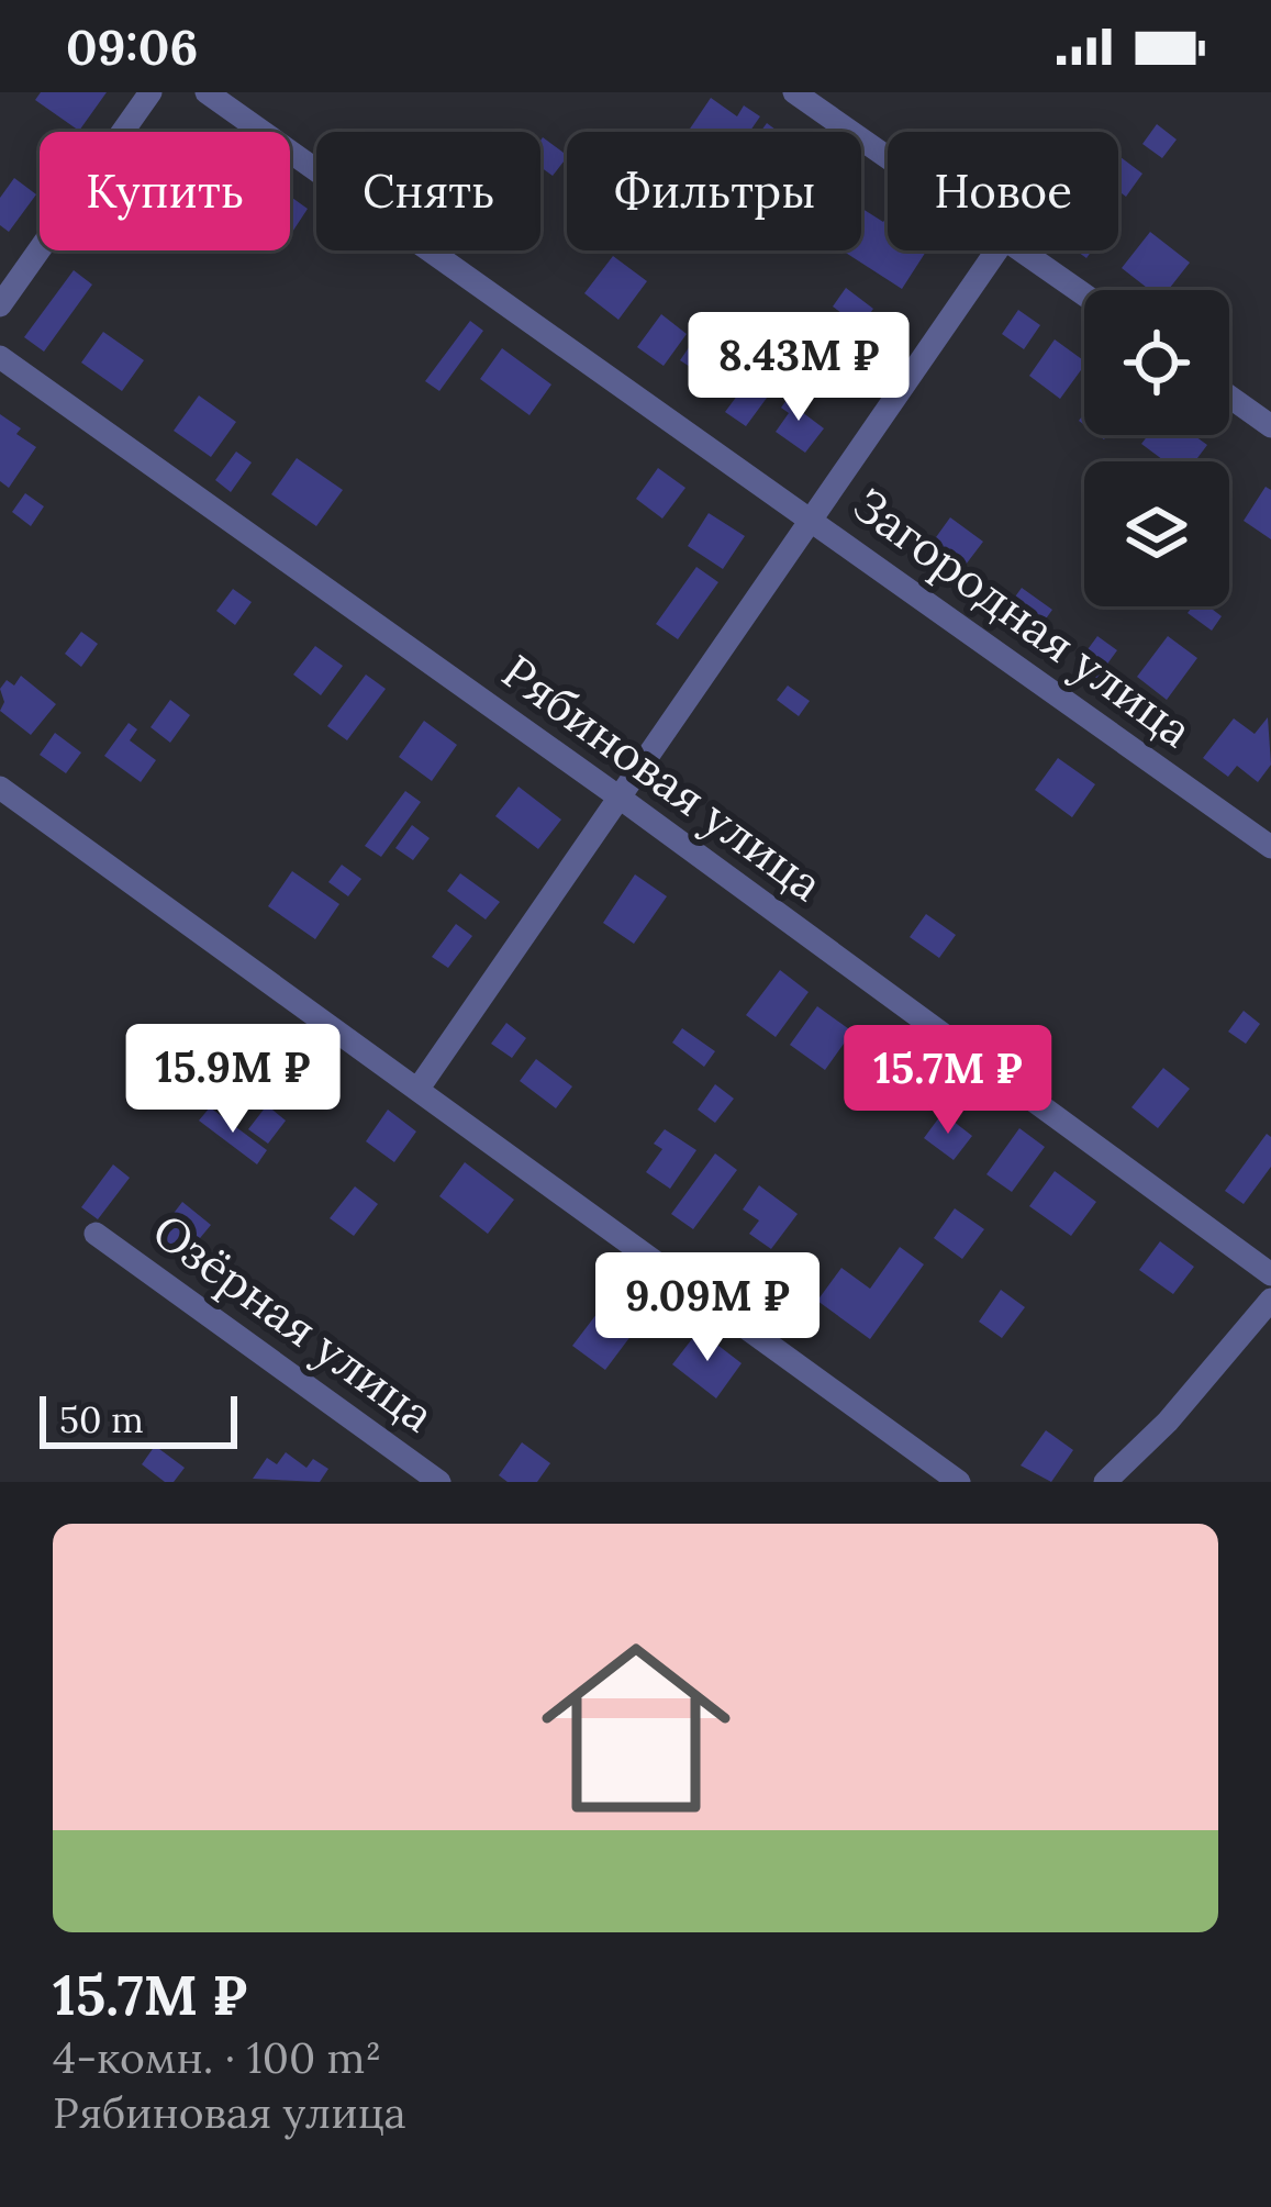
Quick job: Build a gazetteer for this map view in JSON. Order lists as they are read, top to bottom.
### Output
{
  "streets": {
    "street": ["Загородная улица", "Рябиновая улица", "Озёрная улица"]
  },
  "scale_bar": "50 m",
  "page": {
    "status": "09:06",
    "chip": [
      "Купить",
      "Снять",
      "Фильтры",
      "Новое"
    ],
    "price": [
      "8.43M ₽",
      "15.9M ₽",
      "15.7M ₽",
      "9.09M ₽"
    ],
    "scale": "50 m",
    "list": [
      {
        "name": "15.7M ₽",
        "note": "4-комн. · 100 m² · Рябиновая улица"
      }
    ]
  }
}
